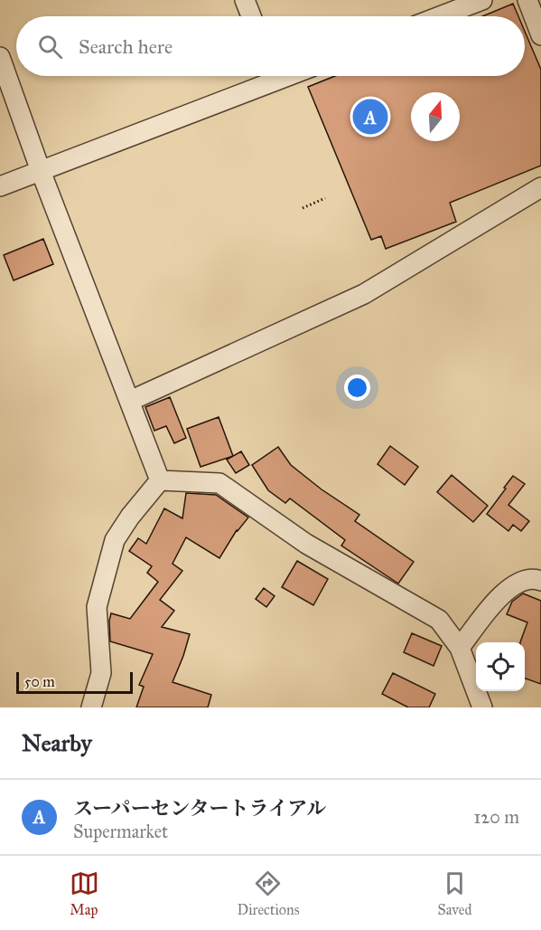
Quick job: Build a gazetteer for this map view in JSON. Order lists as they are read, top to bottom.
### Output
{
  "scale_bar": "50 m",
  "north": "top",
  "page": {
    "search": "Search here",
    "pins": "A",
    "scale": "50 m",
    "heading": "Nearby",
    "list": [
      {
        "mark": "A",
        "name": "スーパーセンタートライアル",
        "note": "Supermarket",
        "value": "120 m"
      }
    ],
    "nav": ["Map", "Directions", "Saved"]
  }
}
